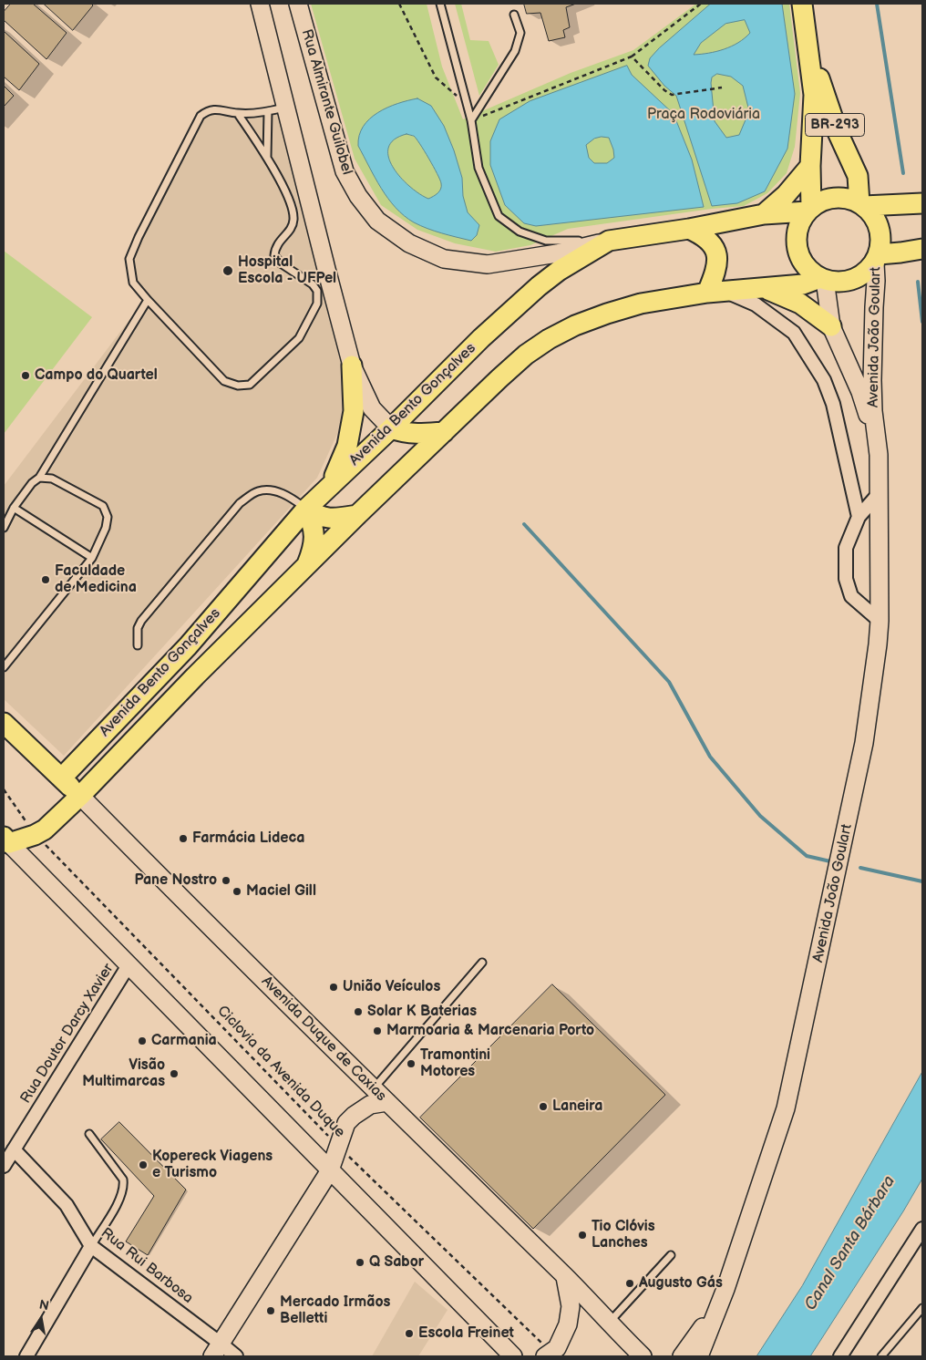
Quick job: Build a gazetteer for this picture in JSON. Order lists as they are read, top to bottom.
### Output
{
  "streets": {
    "main road": [
      "Rua Almirante Guilobel",
      "BR-293",
      "Avenida João Goulart",
      "Avenida Bento Gonçalves",
      "Avenida Duque de Caxias"
    ],
    "street": ["Rua Doutor Darcy Xavier", "Rua Rui Barbosa"],
    "path": ["Ciclovia da Avenida Duque"]
  },
  "crossings": [
    ["Rua Almirante Guilobel", "Avenida Bento Gonçalves"],
    ["BR-293", "Avenida João Goulart"],
    ["BR-293", "Avenida Bento Gonçalves"],
    ["Avenida João Goulart", "Avenida Bento Gonçalves"],
    ["Avenida Bento Gonçalves", "Avenida Duque de Caxias"],
    ["Avenida Bento Gonçalves", "Ciclovia da Avenida Duque"],
    ["Rua Doutor Darcy Xavier", "Rua Rui Barbosa"]
  ],
  "water": ["Canal Santa Bárbara"],
  "parks": ["Praça Rodoviária"],
  "places": [
    "Hospital Escola - UFPel",
    "Campo do Quartel",
    "Faculdade de Medicina",
    "Farmácia Lideca",
    "Pane Nostro",
    "Maciel Gill",
    "União Veículos",
    "Solar K Baterias",
    "Marmoaria & Marcenaria Porto",
    "Carmania",
    "Tramontini Motores",
    "Visão Multimarcas",
    "Laneira",
    "Kopereck Viagens e Turismo",
    "Tio Clóvis Lanches",
    "Q Sabor",
    "Augusto Gás",
    "Mercado Irmãos Belletti",
    "Escola Freinet"
  ],
  "north": "top"
}
